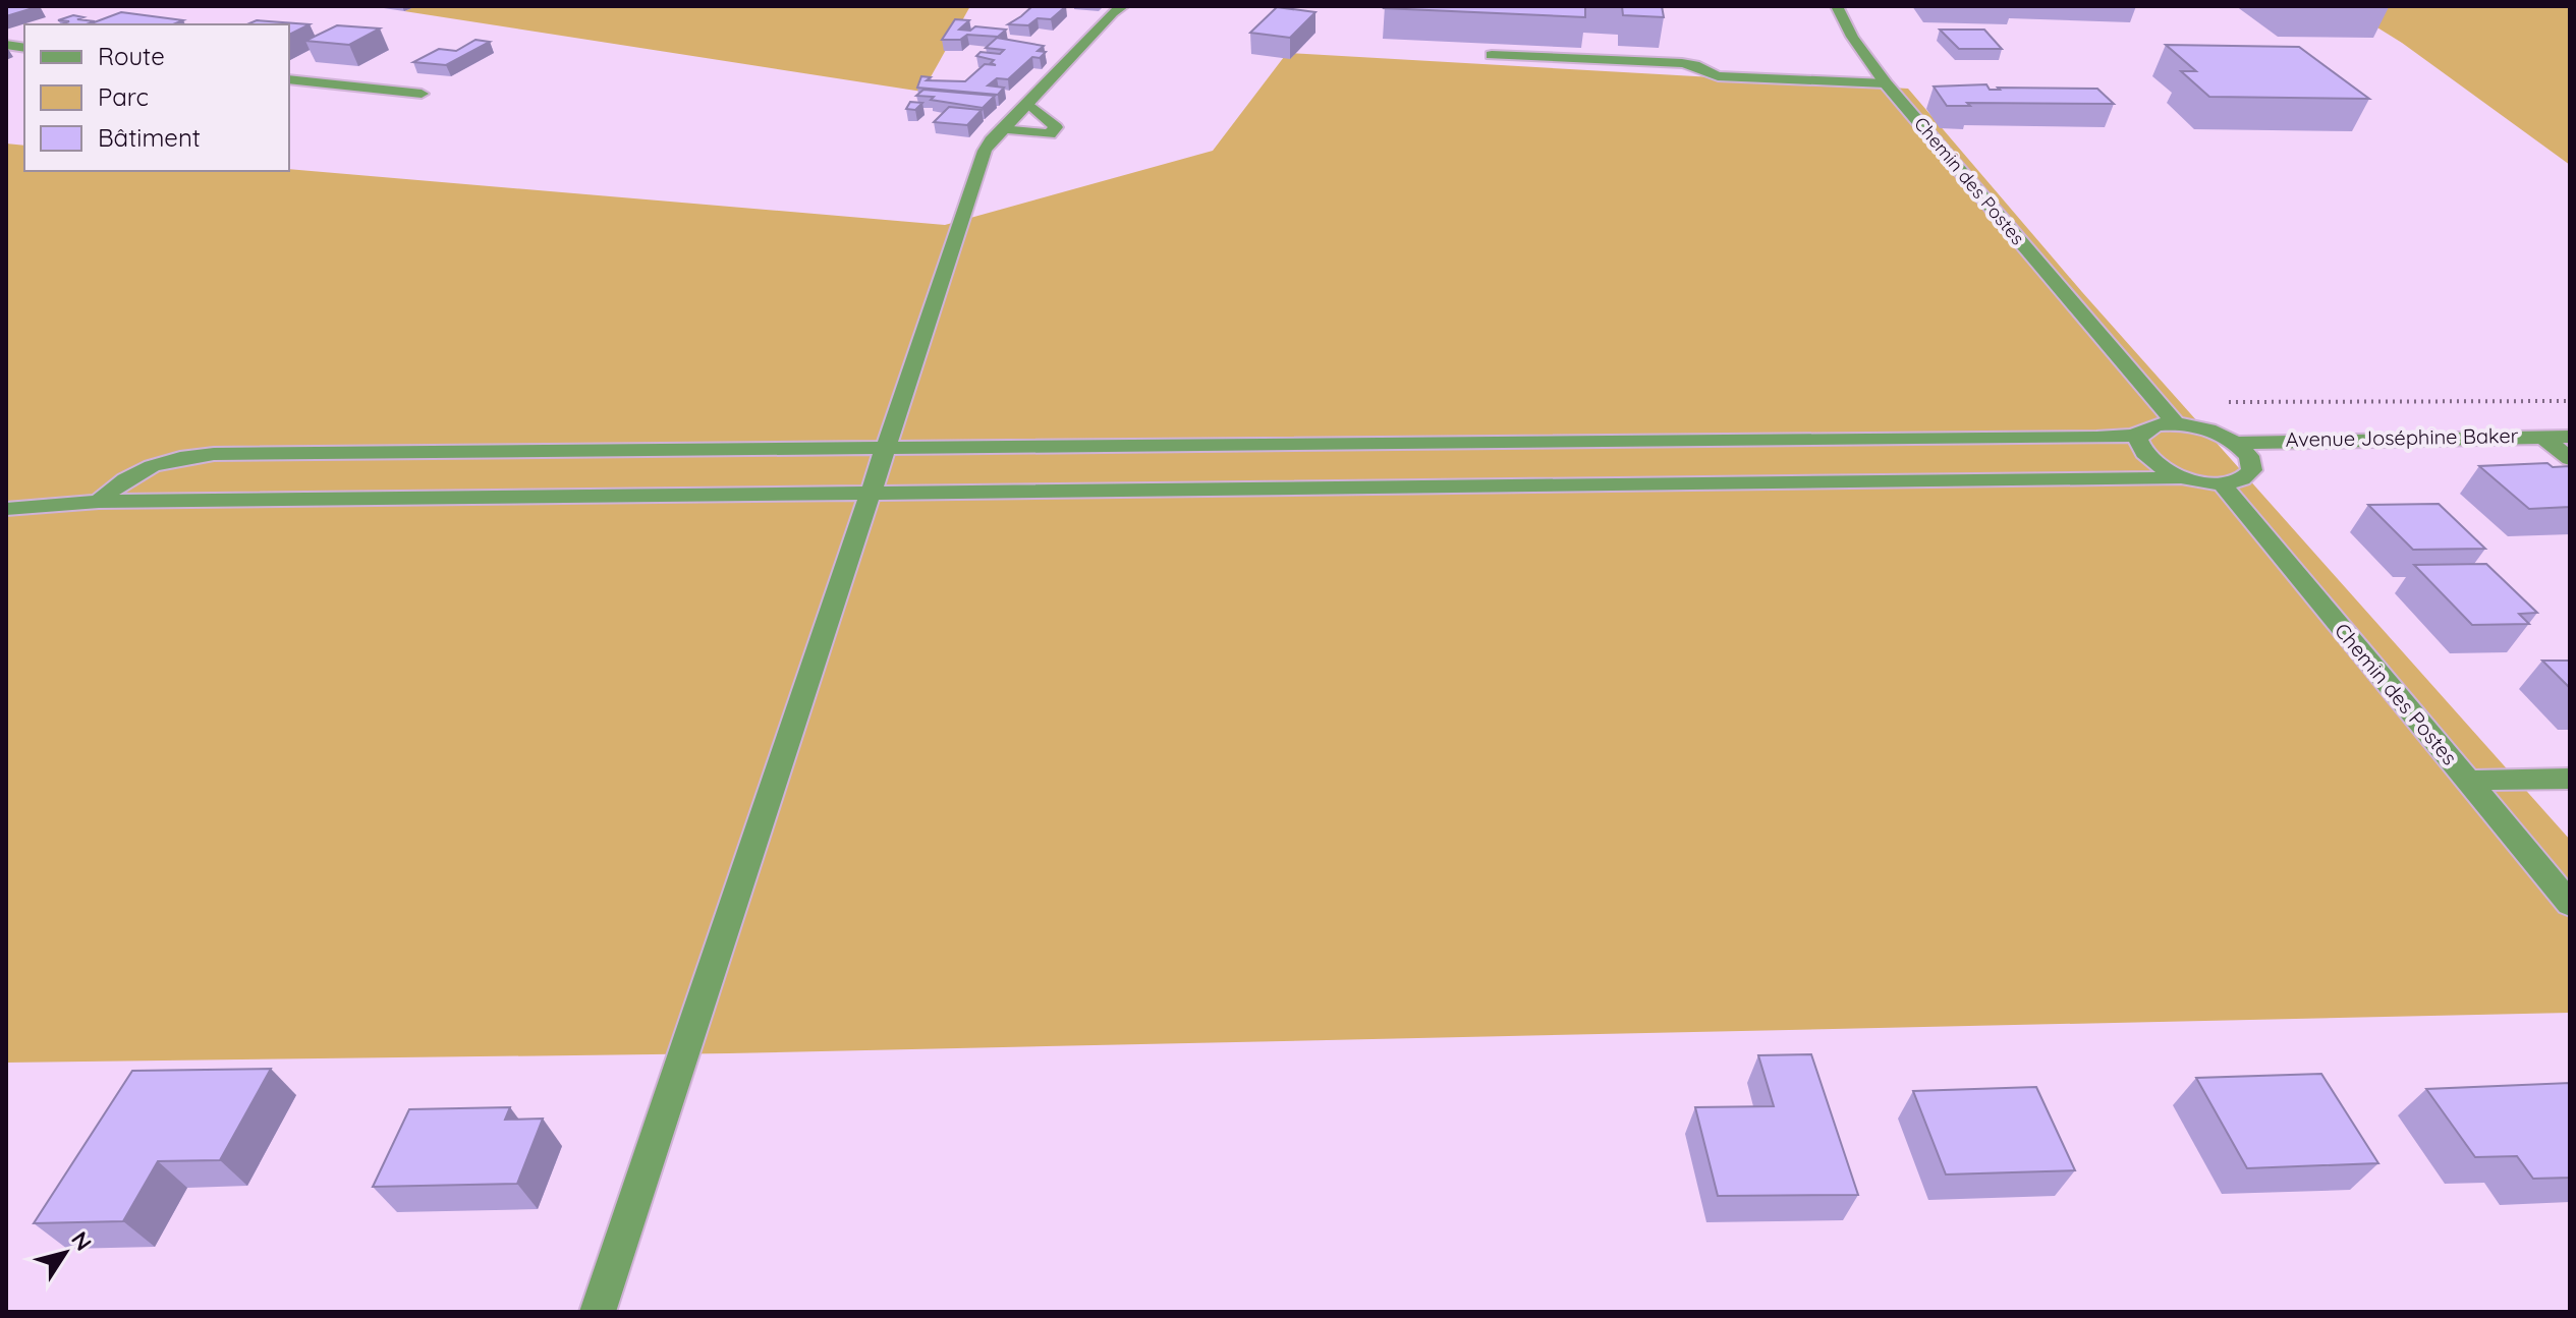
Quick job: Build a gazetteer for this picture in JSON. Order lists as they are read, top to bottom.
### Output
{
  "streets": {
    "street": ["Chemin des Postes", "Avenue Joséphine Baker"]
  },
  "legend": ["Route", "Parc", "Bâtiment"],
  "north": "top right"
}
